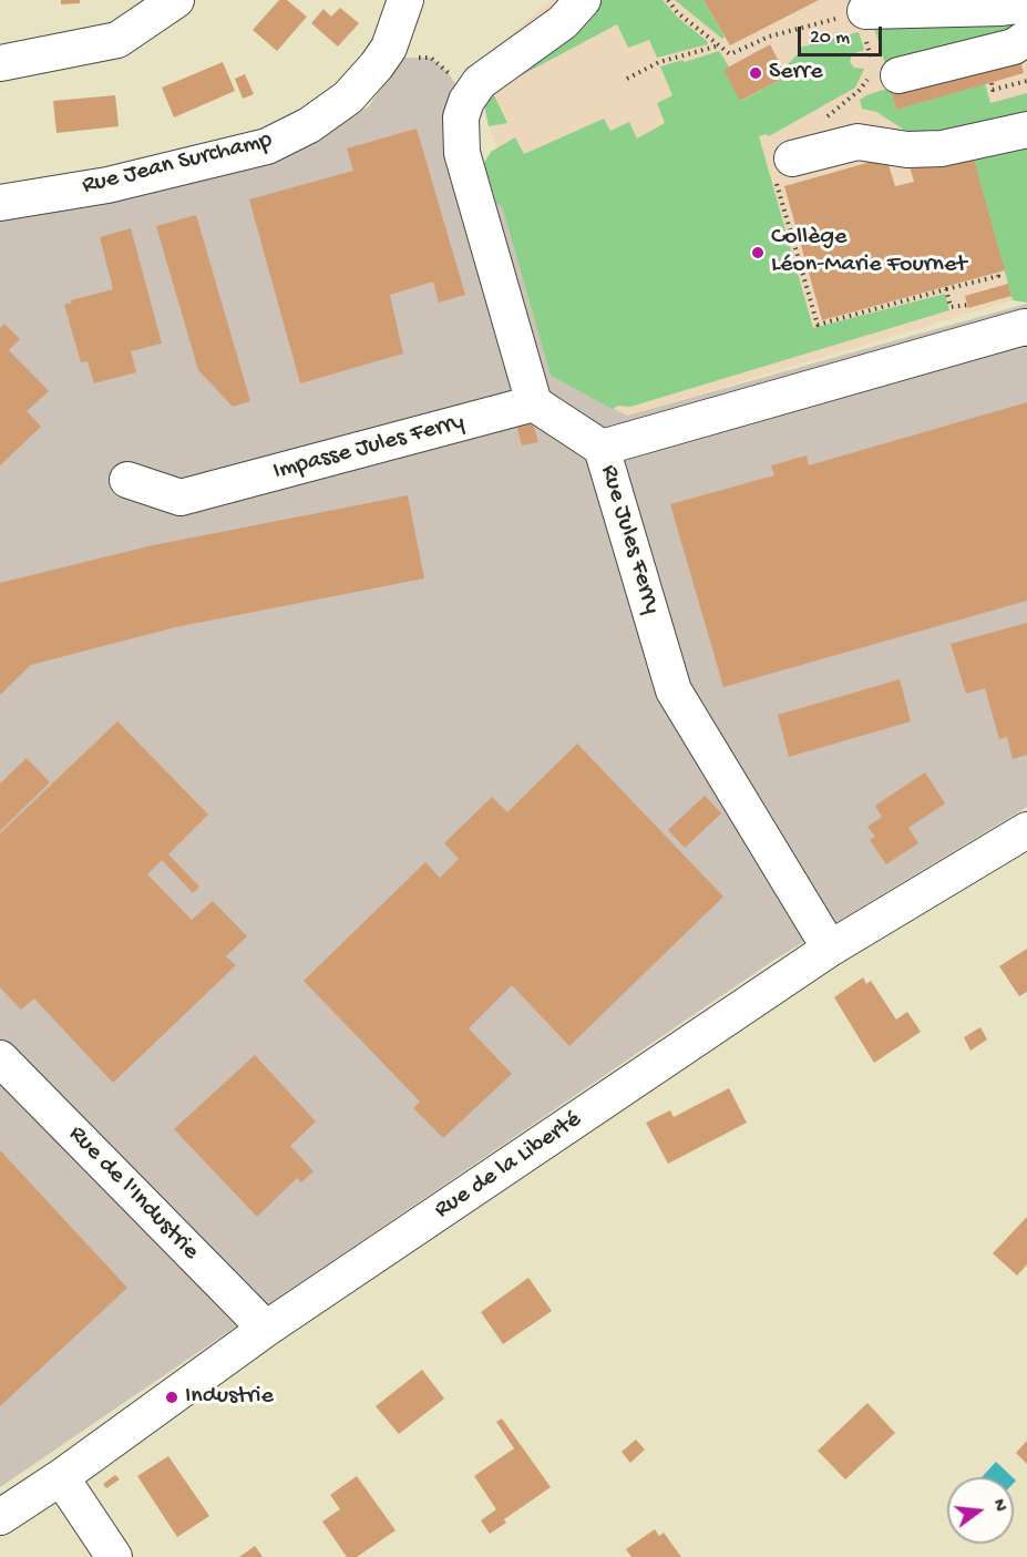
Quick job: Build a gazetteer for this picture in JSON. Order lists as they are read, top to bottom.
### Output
{
  "streets": {
    "street": [
      "Rue Jean Surchamp",
      "Impasse Jules Ferry",
      "Rue Jules Ferry",
      "Rue de la Liberté",
      "Rue de l'Industrie"
    ]
  },
  "crossings": [
    ["Rue Jules Ferry", "Rue de la Liberté"],
    ["Rue de la Liberté", "Rue de l'Industrie"]
  ],
  "places": ["Serre", "Collège Léon-Marie Fournet", "Industrie"],
  "scale_bar": "20 m",
  "north": "right"
}
